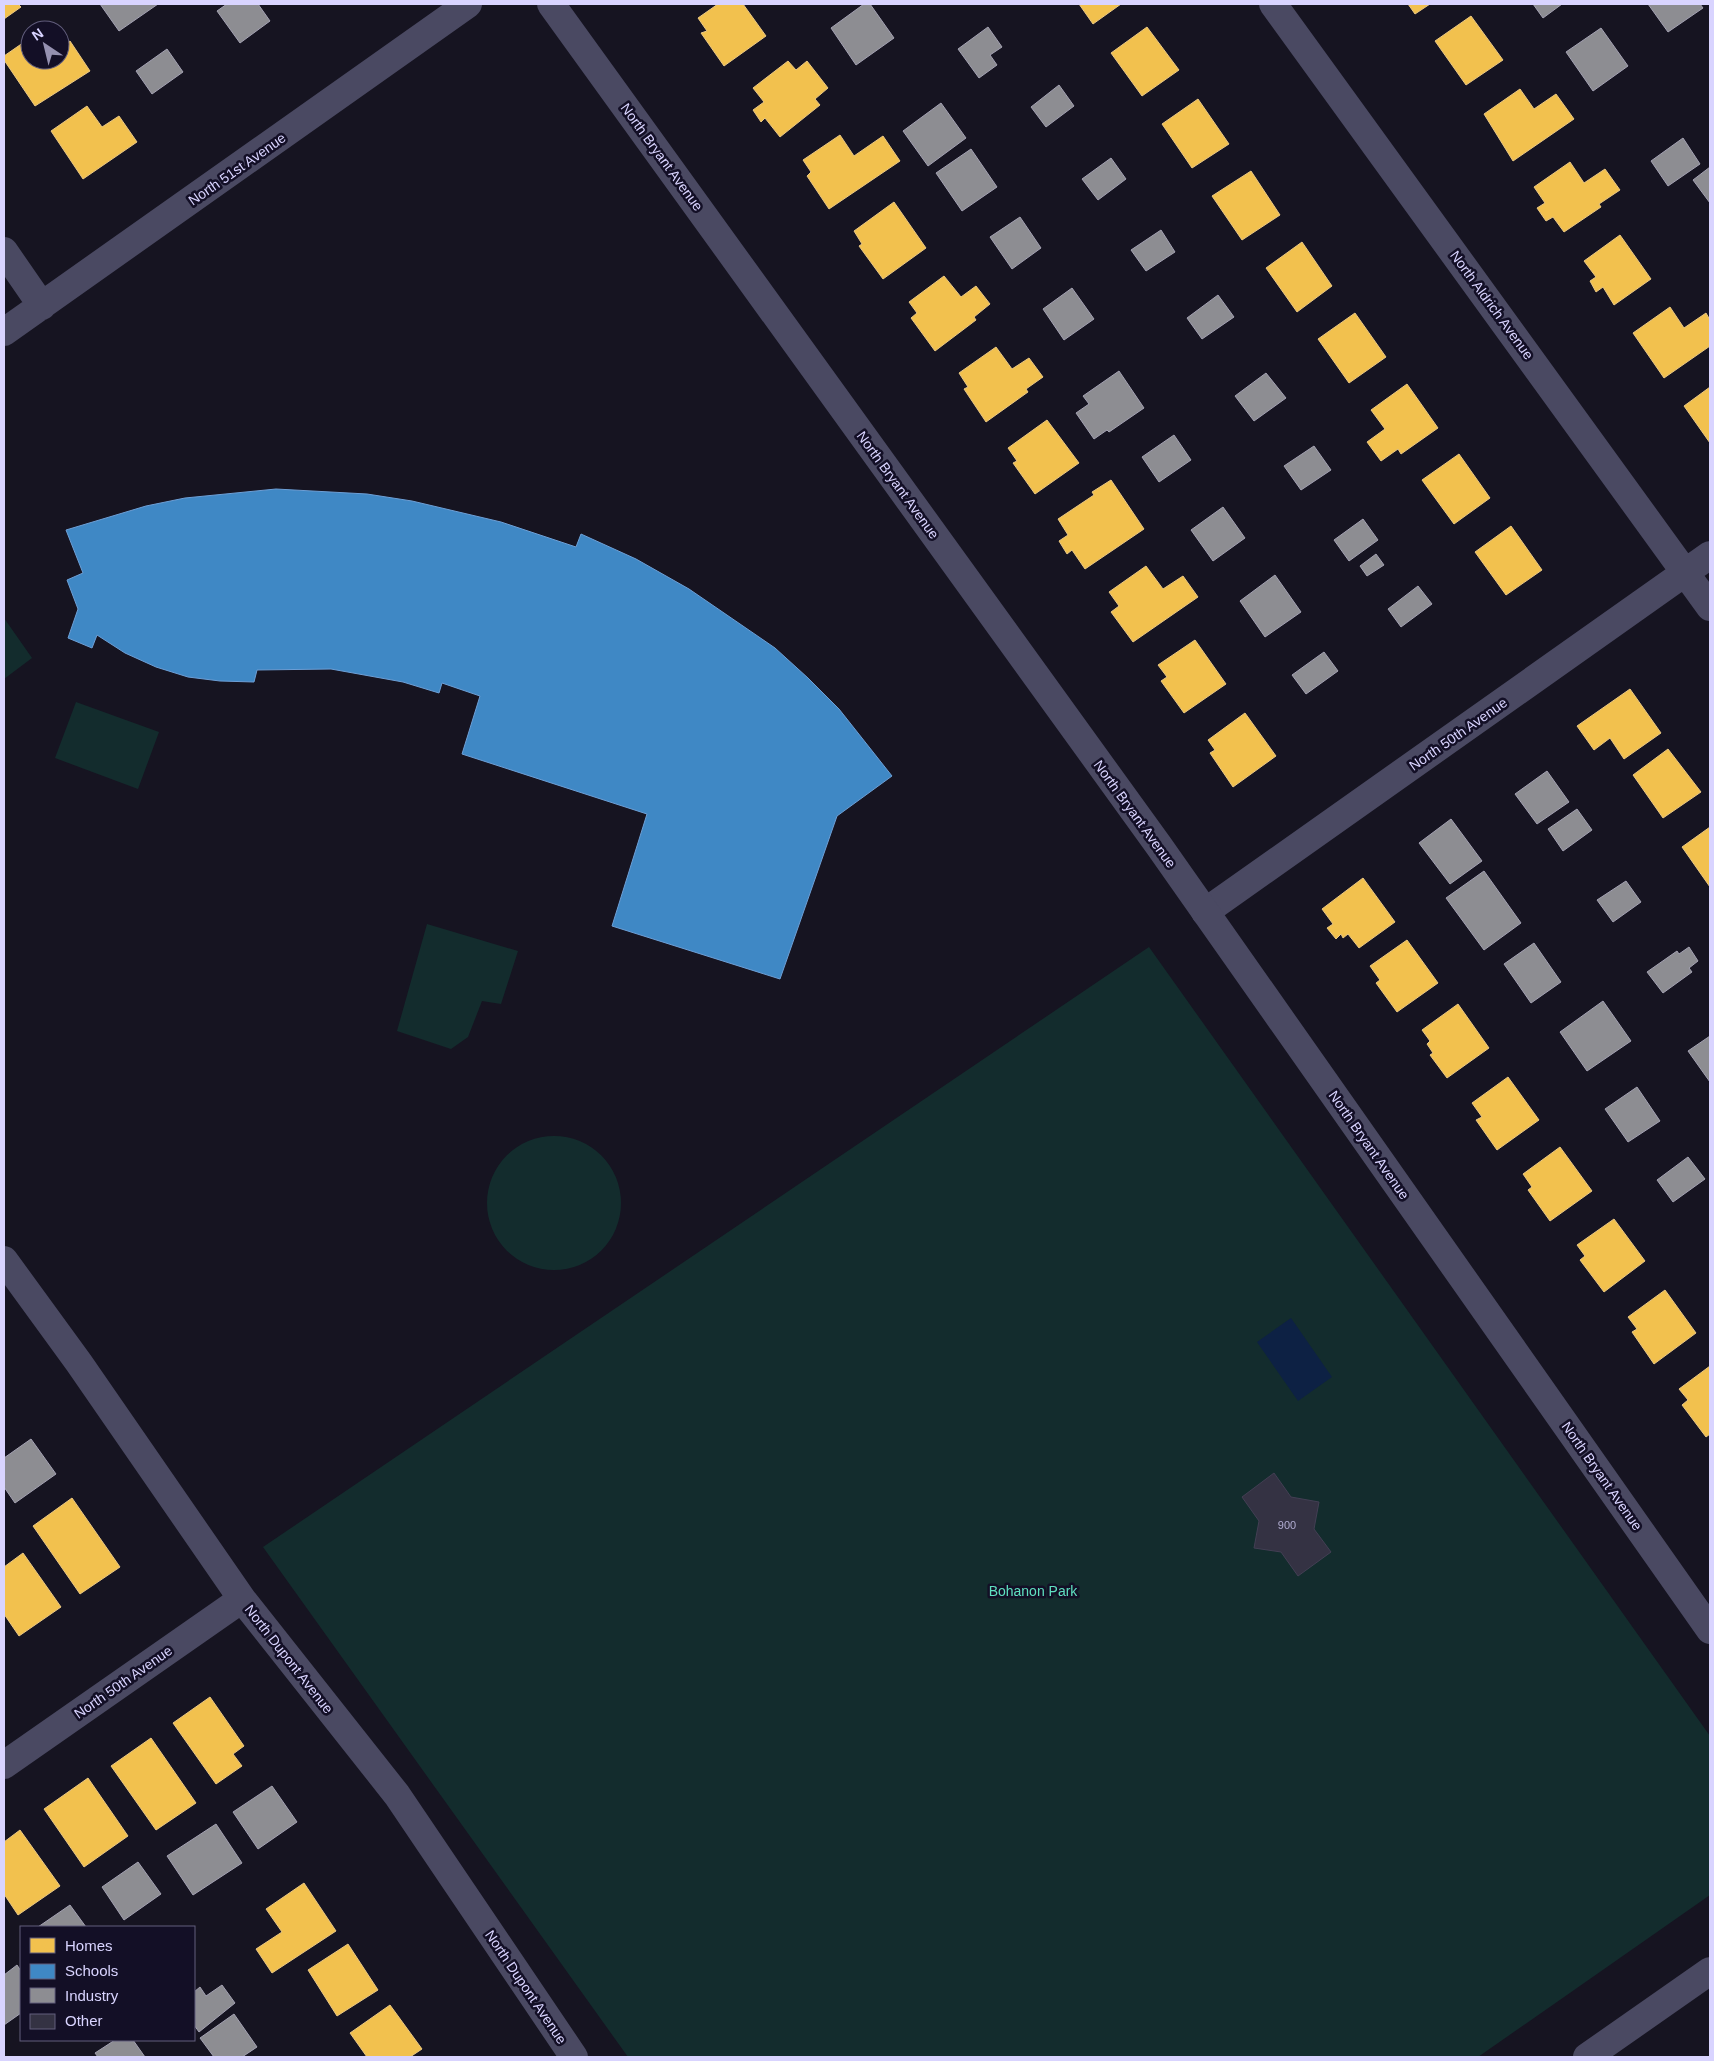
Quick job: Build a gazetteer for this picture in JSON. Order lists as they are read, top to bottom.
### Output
{
  "streets": {
    "street": [
      "North Bryant Avenue",
      "North 51st Avenue",
      "North Aldrich Avenue",
      "North 50th Avenue",
      "North Dupont Avenue"
    ]
  },
  "crossings": [
    ["North Bryant Avenue", "North 50th Avenue"],
    ["North Aldrich Avenue", "North 50th Avenue"],
    ["North 50th Avenue", "North Dupont Avenue"]
  ],
  "parks": ["Bohanon Park"],
  "house_numbers": ["900"],
  "legend": [
    "Homes",
    "Schools",
    "Industry",
    "Other"
  ],
  "north": "top left"
}
